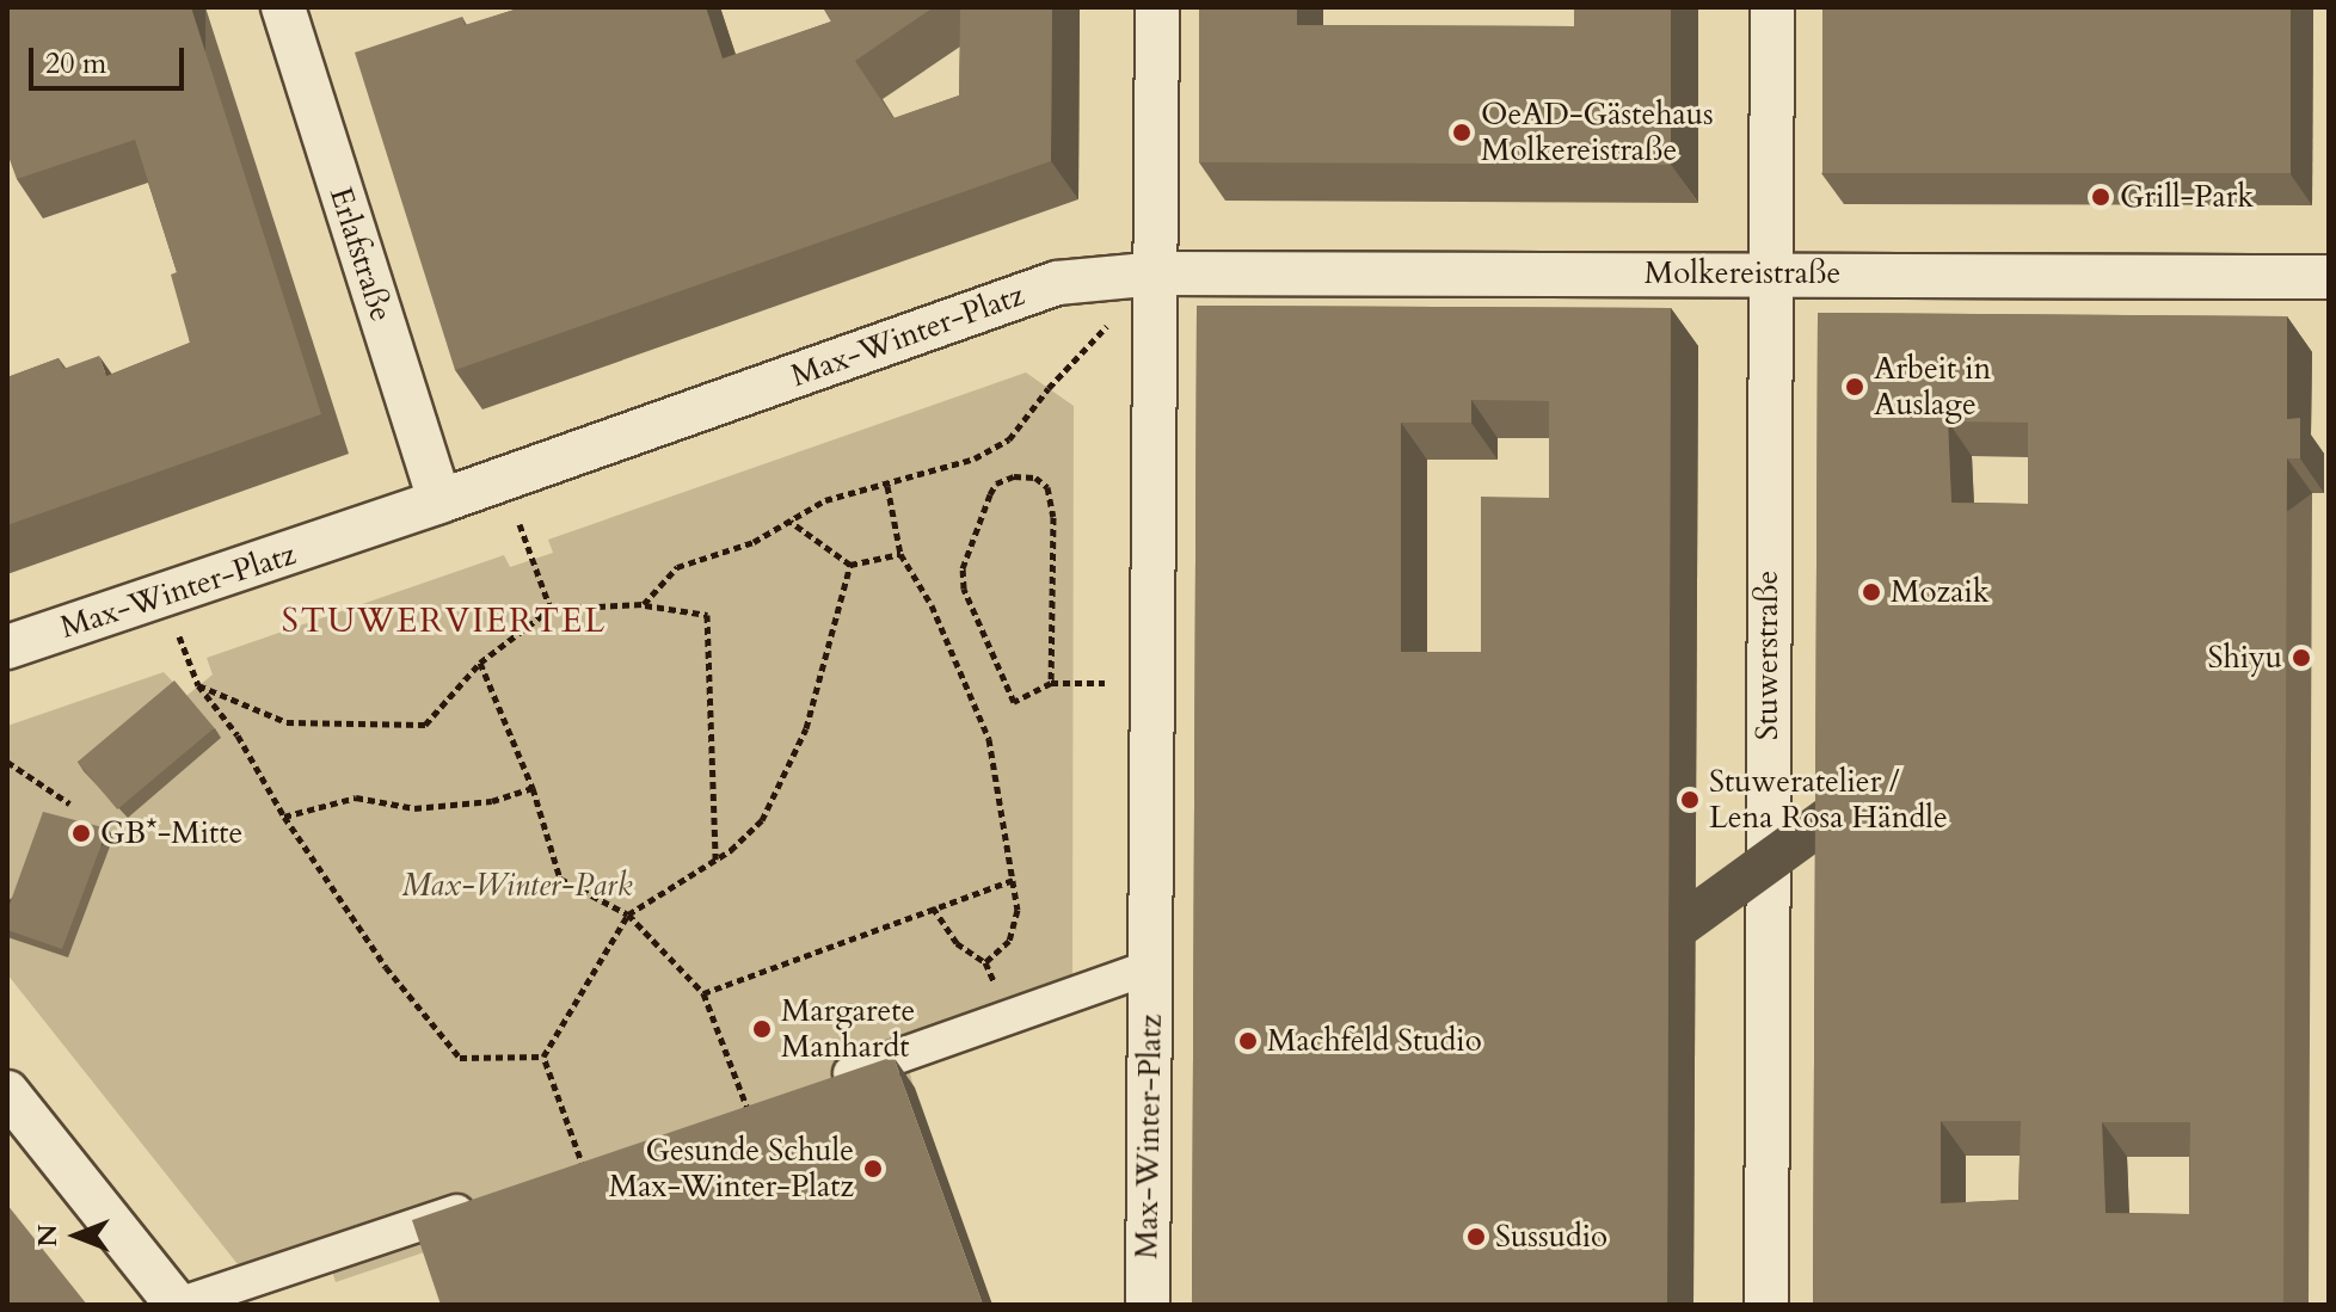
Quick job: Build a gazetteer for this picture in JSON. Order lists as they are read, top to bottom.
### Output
{
  "streets": {
    "street": [
      "Erlafstraße",
      "Molkereistraße",
      "Max-Winter-Platz",
      "Stuwerstraße"
    ]
  },
  "crossings": [
    ["Erlafstraße", "Max-Winter-Platz"],
    ["Molkereistraße", "Max-Winter-Platz"],
    ["Molkereistraße", "Stuwerstraße"]
  ],
  "districts": ["STUWERVIERTEL"],
  "parks": ["Max-Winter-Park"],
  "places": [
    "OeAD-Gästehaus Molkereistraße",
    "Grill-Park",
    "Arbeit in Auslage",
    "Mozaik",
    "Shiyu",
    "Stuweratelier / Lena Rosa Händle",
    "GB*-Mitte",
    "Margarete Manhardt",
    "Machfeld Studio",
    "Gesunde Schule Max-Winter-Platz",
    "Sussudio"
  ],
  "scale_bar": "20 m",
  "north": "left"
}
